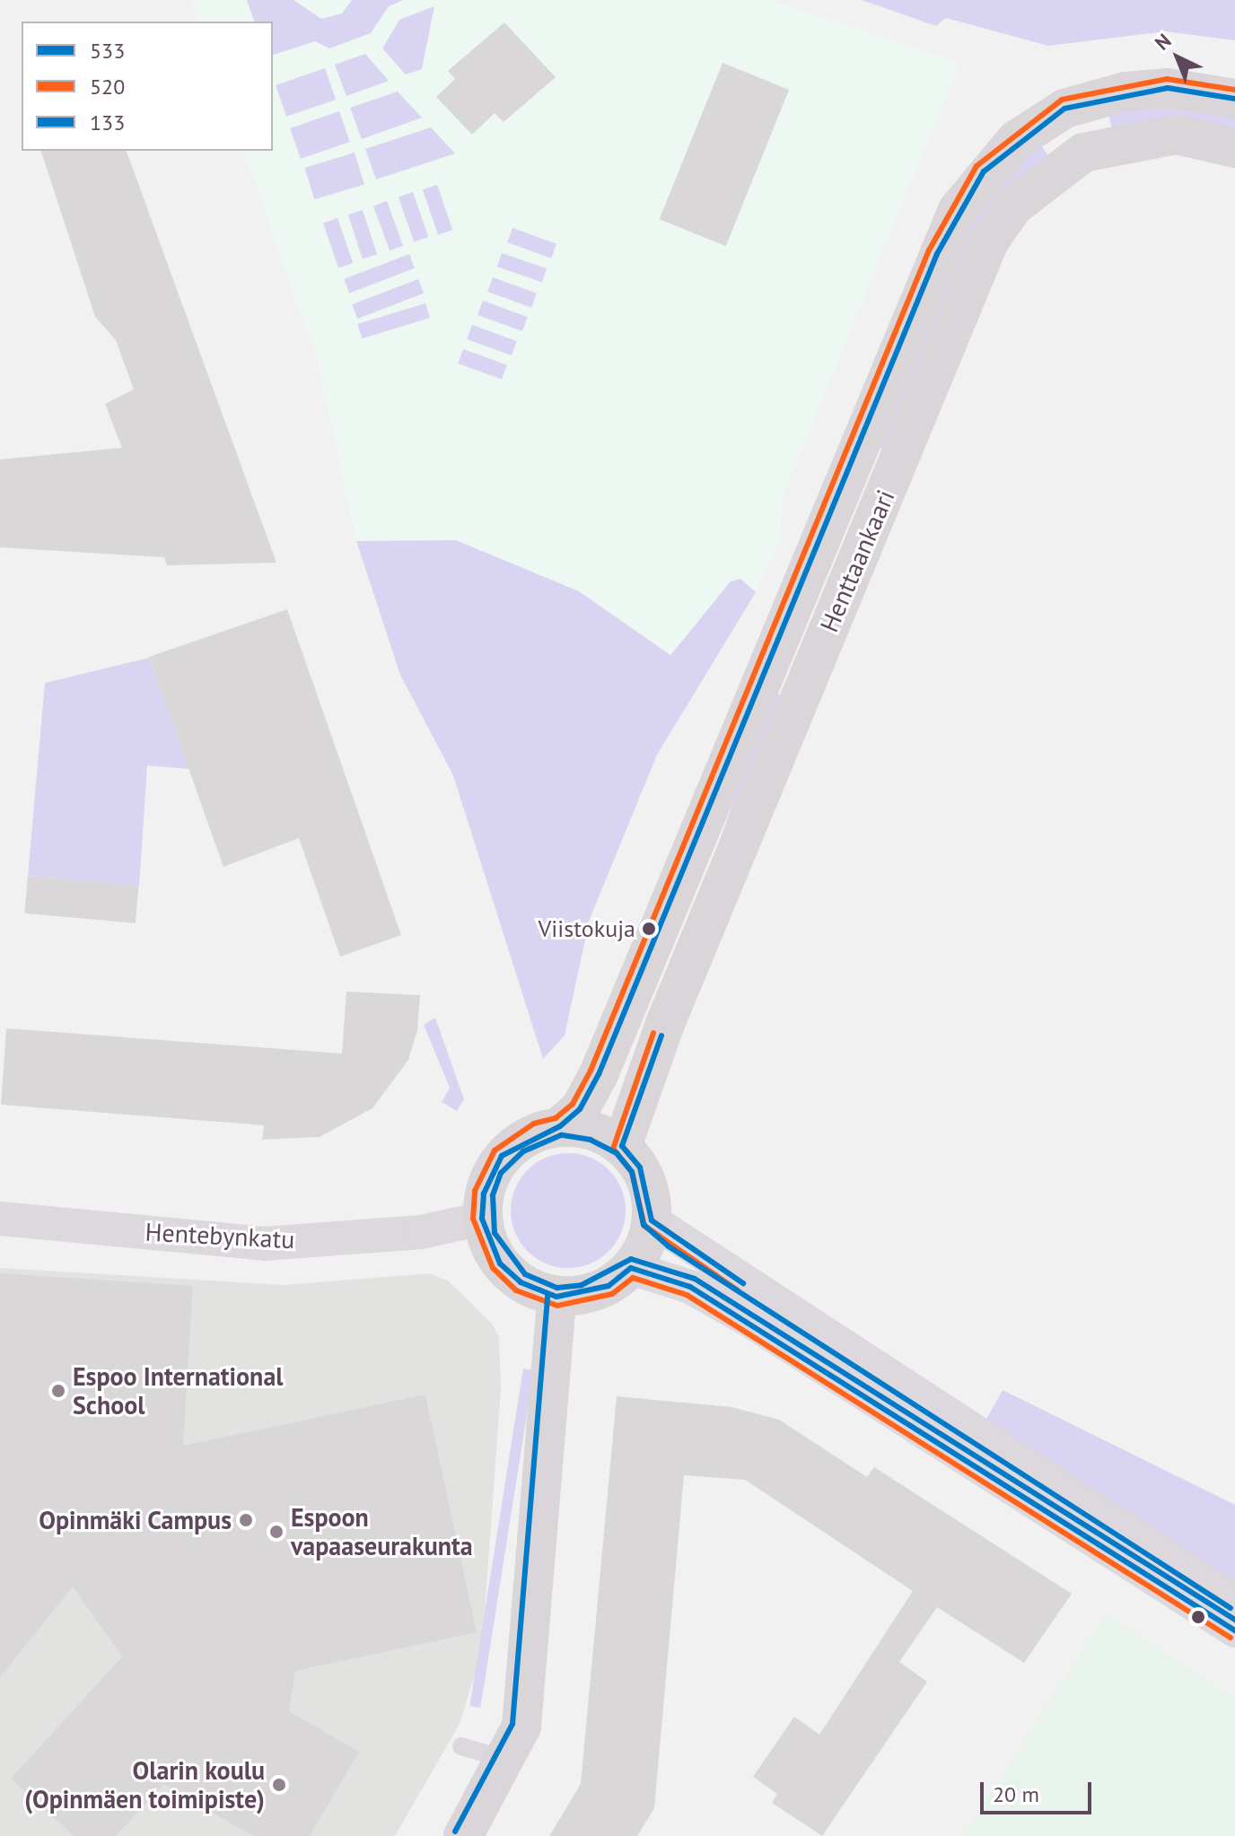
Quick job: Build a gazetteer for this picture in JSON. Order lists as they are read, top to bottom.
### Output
{
  "streets": {
    "main road": ["Henttaankaari"],
    "street": ["Hentebynkatu"]
  },
  "crossings": [
    ["Henttaankaari", "Hentebynkatu"]
  ],
  "places": [
    "Viistokuja",
    "Espoo International School",
    "Opinmäki Campus",
    "Espoon vapaaseurakunta",
    "Olarin koulu (Opinmäen toimipiste)"
  ],
  "lines": ["transit line 520", "transit line 533", "transit line 133"],
  "legend": ["533", "520", "133"],
  "scale_bar": "20 m",
  "north": "top left"
}
